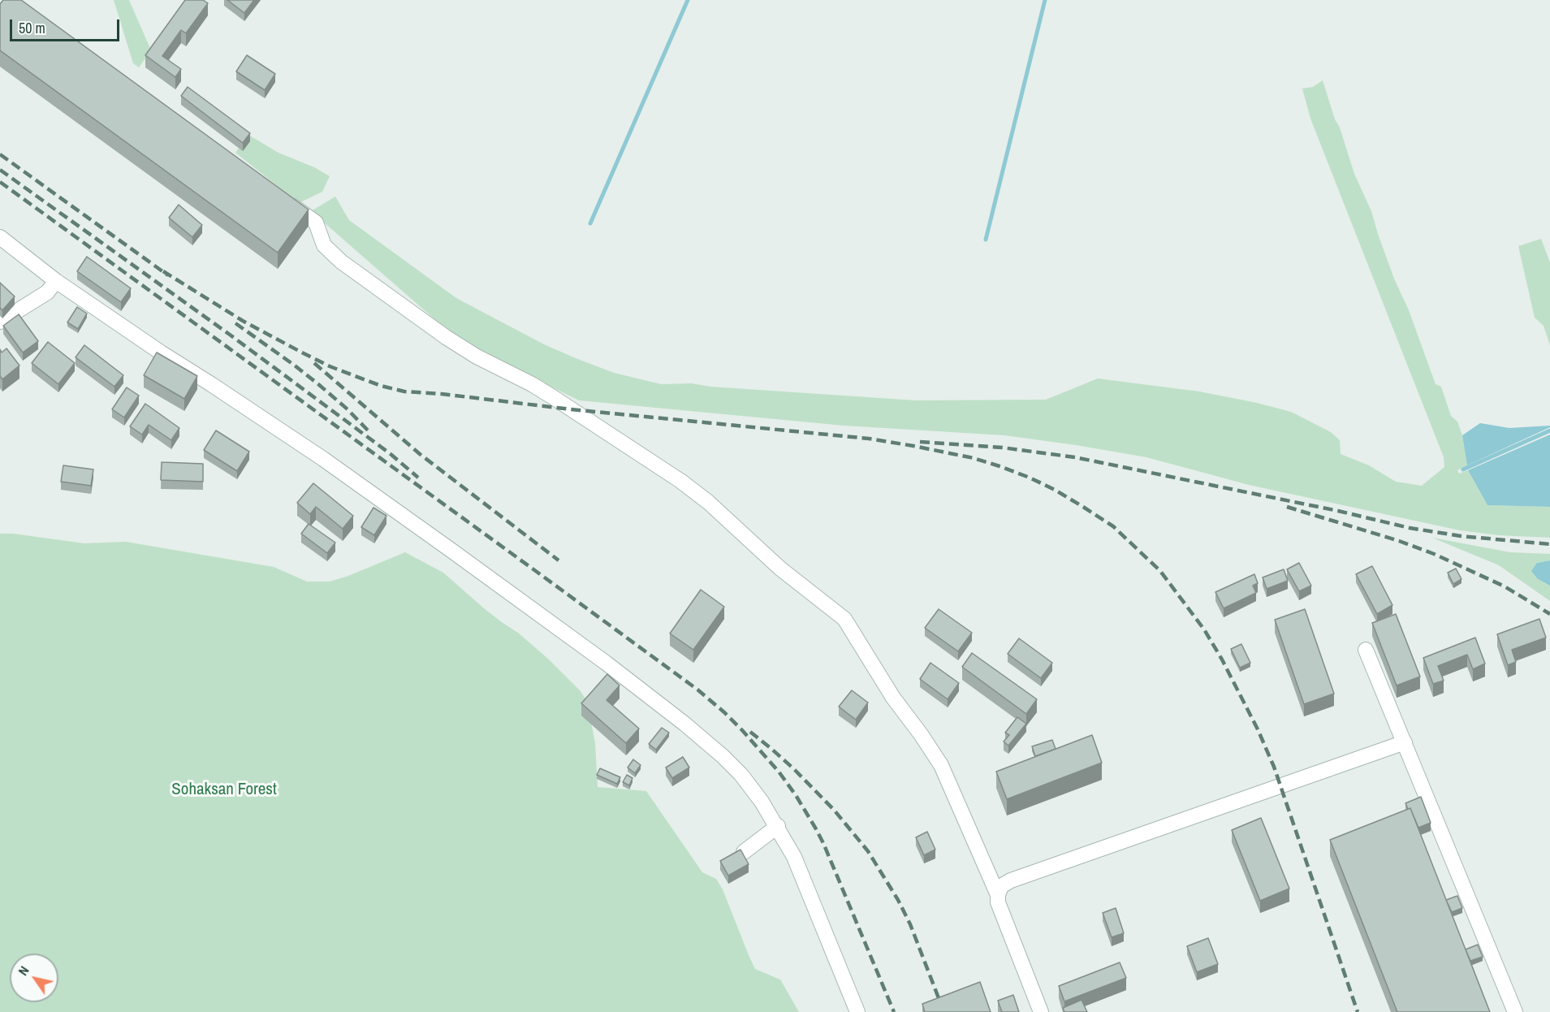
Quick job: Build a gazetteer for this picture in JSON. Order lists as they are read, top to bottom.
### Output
{
  "parks": ["Sohaksan Forest"],
  "scale_bar": "50 m",
  "north": "top left"
}
